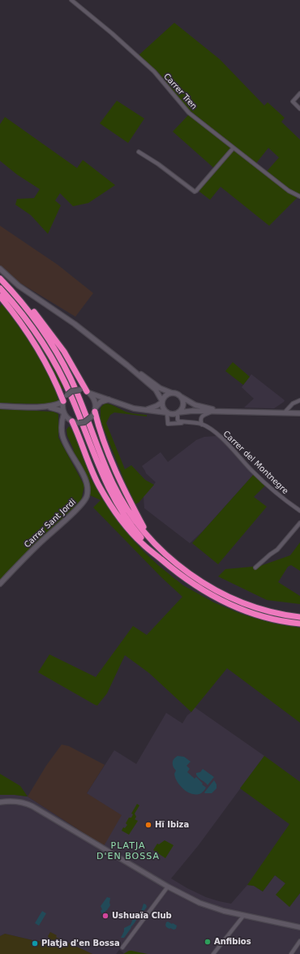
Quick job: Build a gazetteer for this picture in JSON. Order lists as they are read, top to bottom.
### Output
{
  "streets": {
    "street": ["Carrer Tren", "Carrer del Montnegre", "Carrer Sant Jordi"]
  },
  "districts": ["PLATJA D'EN BOSSA"],
  "places": [
    "Hï Ibiza",
    "Ushuaïa Club",
    "Anfibios",
    "Platja d'en Bossa"
  ]
}
